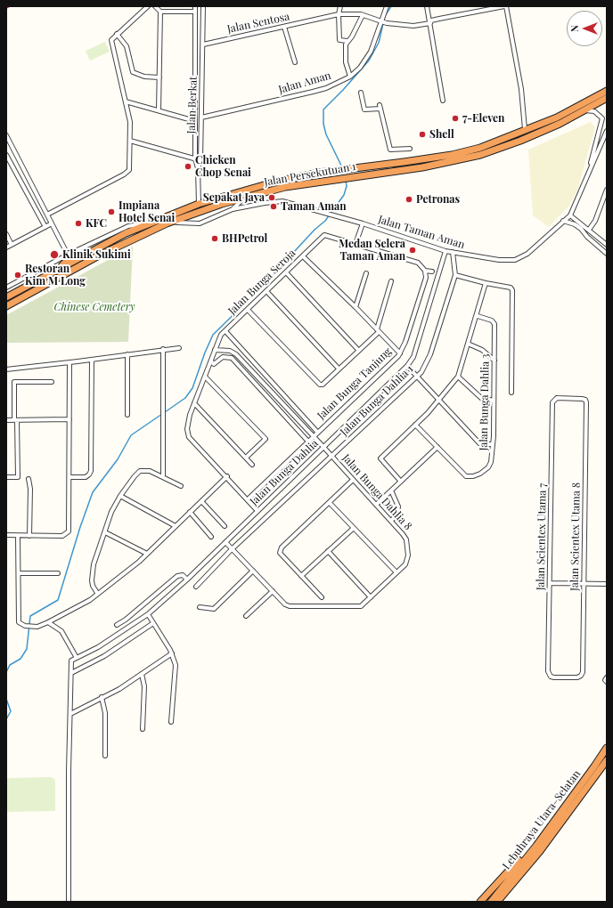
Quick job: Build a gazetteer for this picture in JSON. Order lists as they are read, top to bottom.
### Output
{
  "streets": {
    "highway": ["Jalan Persekutuan 1", "Lebuhraya Utara–Selatan"],
    "street": [
      "Jalan Sentosa",
      "Jalan Aman",
      "Jalan Berkat",
      "Jalan Taman Aman",
      "Jalan Bunga Seroja",
      "Jalan Bunga Tanjung",
      "Jalan Bunga Dahlia 1",
      "Jalan Bunga Dahlia 3",
      "Jalan Bunga Dahlia",
      "Jalan Bunga Dahlia 8",
      "Jalan Scientex Utama 7",
      "Jalan Scientex Utama 8"
    ]
  },
  "crossings": [
    ["Jalan Sentosa", "Jalan Aman"],
    ["Jalan Sentosa", "Jalan Berkat"],
    ["Jalan Aman", "Jalan Berkat"],
    ["Jalan Berkat", "Jalan Persekutuan 1"],
    ["Jalan Persekutuan 1", "Jalan Taman Aman"],
    ["Jalan Taman Aman", "Jalan Bunga Dahlia 1"],
    ["Jalan Taman Aman", "Jalan Bunga Dahlia"],
    ["Jalan Bunga Seroja", "Jalan Bunga Tanjung"],
    ["Jalan Bunga Seroja", "Jalan Bunga Dahlia 8"],
    ["Jalan Bunga Tanjung", "Jalan Bunga Dahlia 8"],
    ["Jalan Bunga Dahlia 1", "Jalan Bunga Dahlia 8"],
    ["Jalan Bunga Dahlia", "Jalan Bunga Dahlia 8"],
    ["Jalan Scientex Utama 7", "Jalan Scientex Utama 8"]
  ],
  "parks": ["Chinese Cemetery"],
  "places": [
    "7-Eleven",
    "Shell",
    "Chicken Chop Senai",
    "Sepakat Jaya",
    "Petronas",
    "Taman Aman",
    "Impiana Hotel Senai",
    "KFC",
    "BHPetrol",
    "Medan Selera Taman Aman",
    "Klinik Sukimi",
    "Restoran Kim M Long"
  ],
  "north": "left"
}
